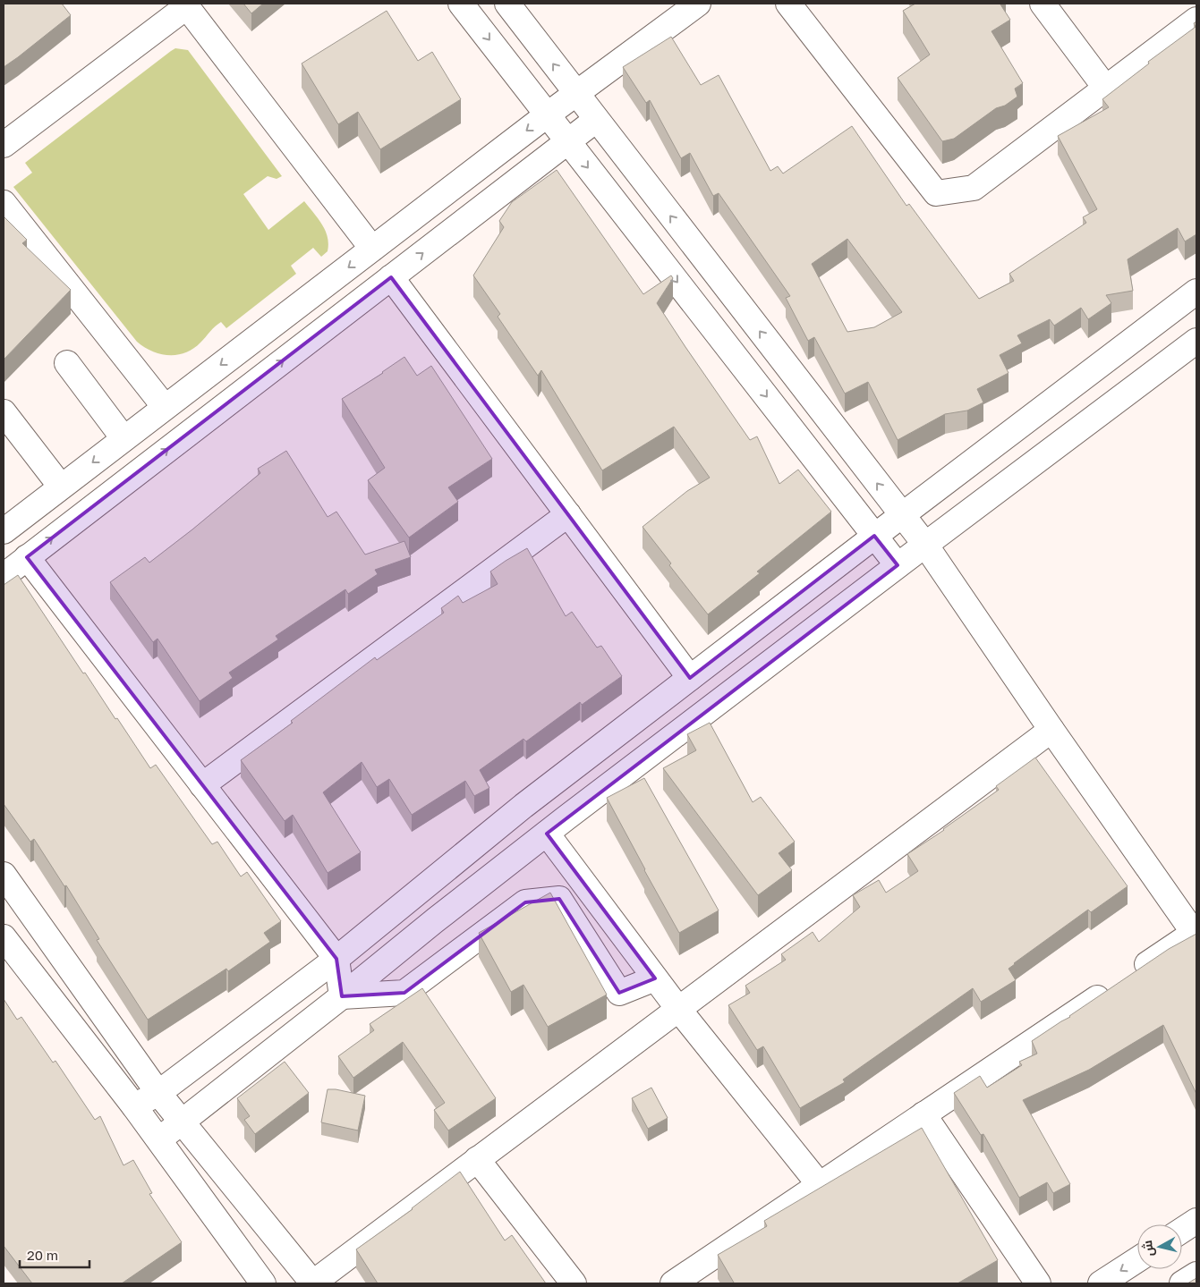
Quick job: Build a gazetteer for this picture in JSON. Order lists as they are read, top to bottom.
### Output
{
  "scale_bar": "20 m",
  "north": "left"
}
